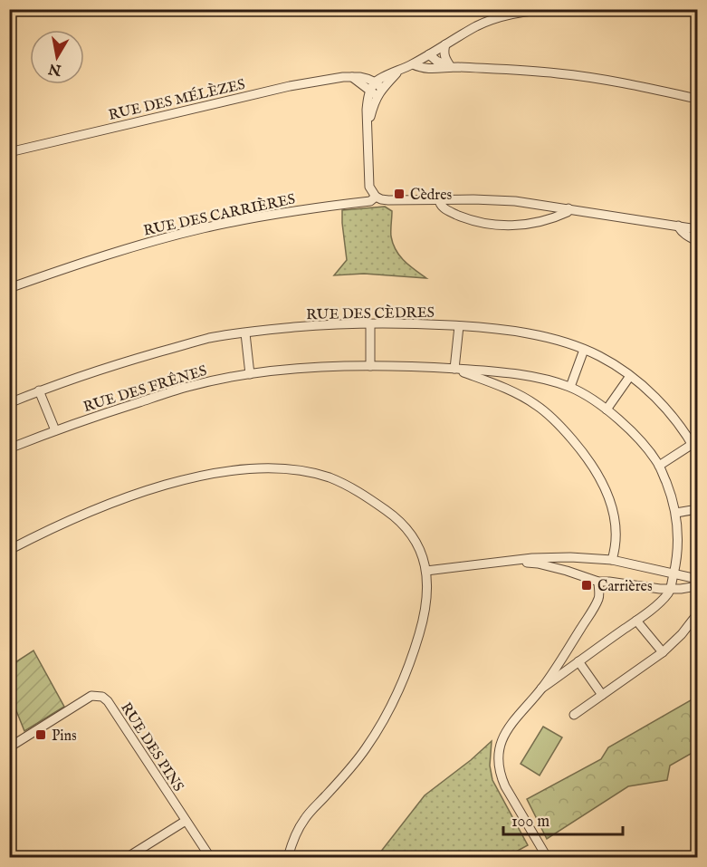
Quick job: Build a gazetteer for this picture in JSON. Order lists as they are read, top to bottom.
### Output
{
  "streets": {
    "street": [
      "RUE DES MÉLÈZES",
      "RUE DES CARRIÈRES",
      "RUE DES CÈDRES",
      "RUE DES FRÊNES",
      "RUE DES PINS"
    ]
  },
  "places": {
    "transit": ["Cèdres", "Carrières", "Pins"]
  },
  "scale_bar": "100 m",
  "north": "bottom"
}
